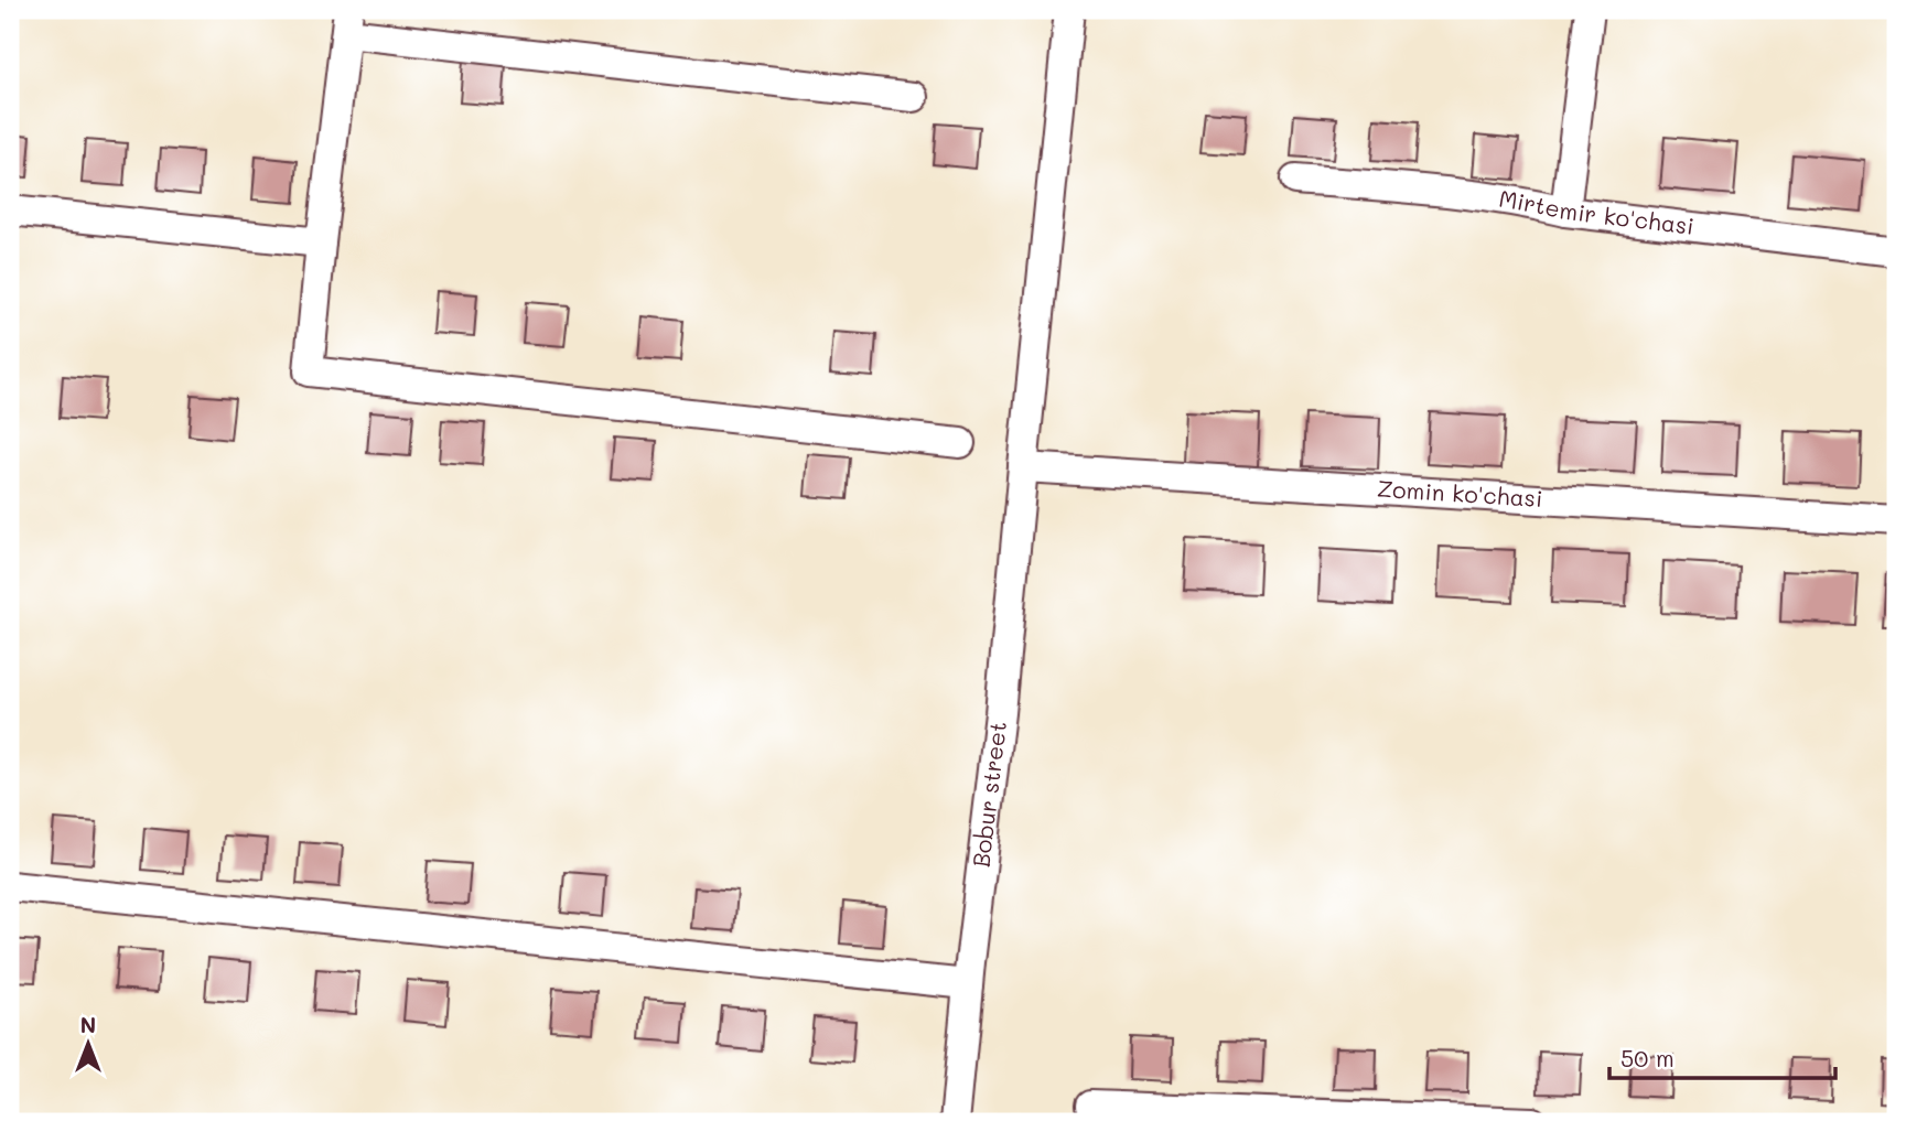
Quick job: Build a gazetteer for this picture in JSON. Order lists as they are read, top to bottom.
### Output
{
  "streets": {
    "street": ["Mirtemir ko'chasi", "Zomin ko'chasi", "Bobur street"]
  },
  "crossings": [
    ["Zomin ko'chasi", "Bobur street"]
  ],
  "scale_bar": "50 m",
  "north": "top"
}
